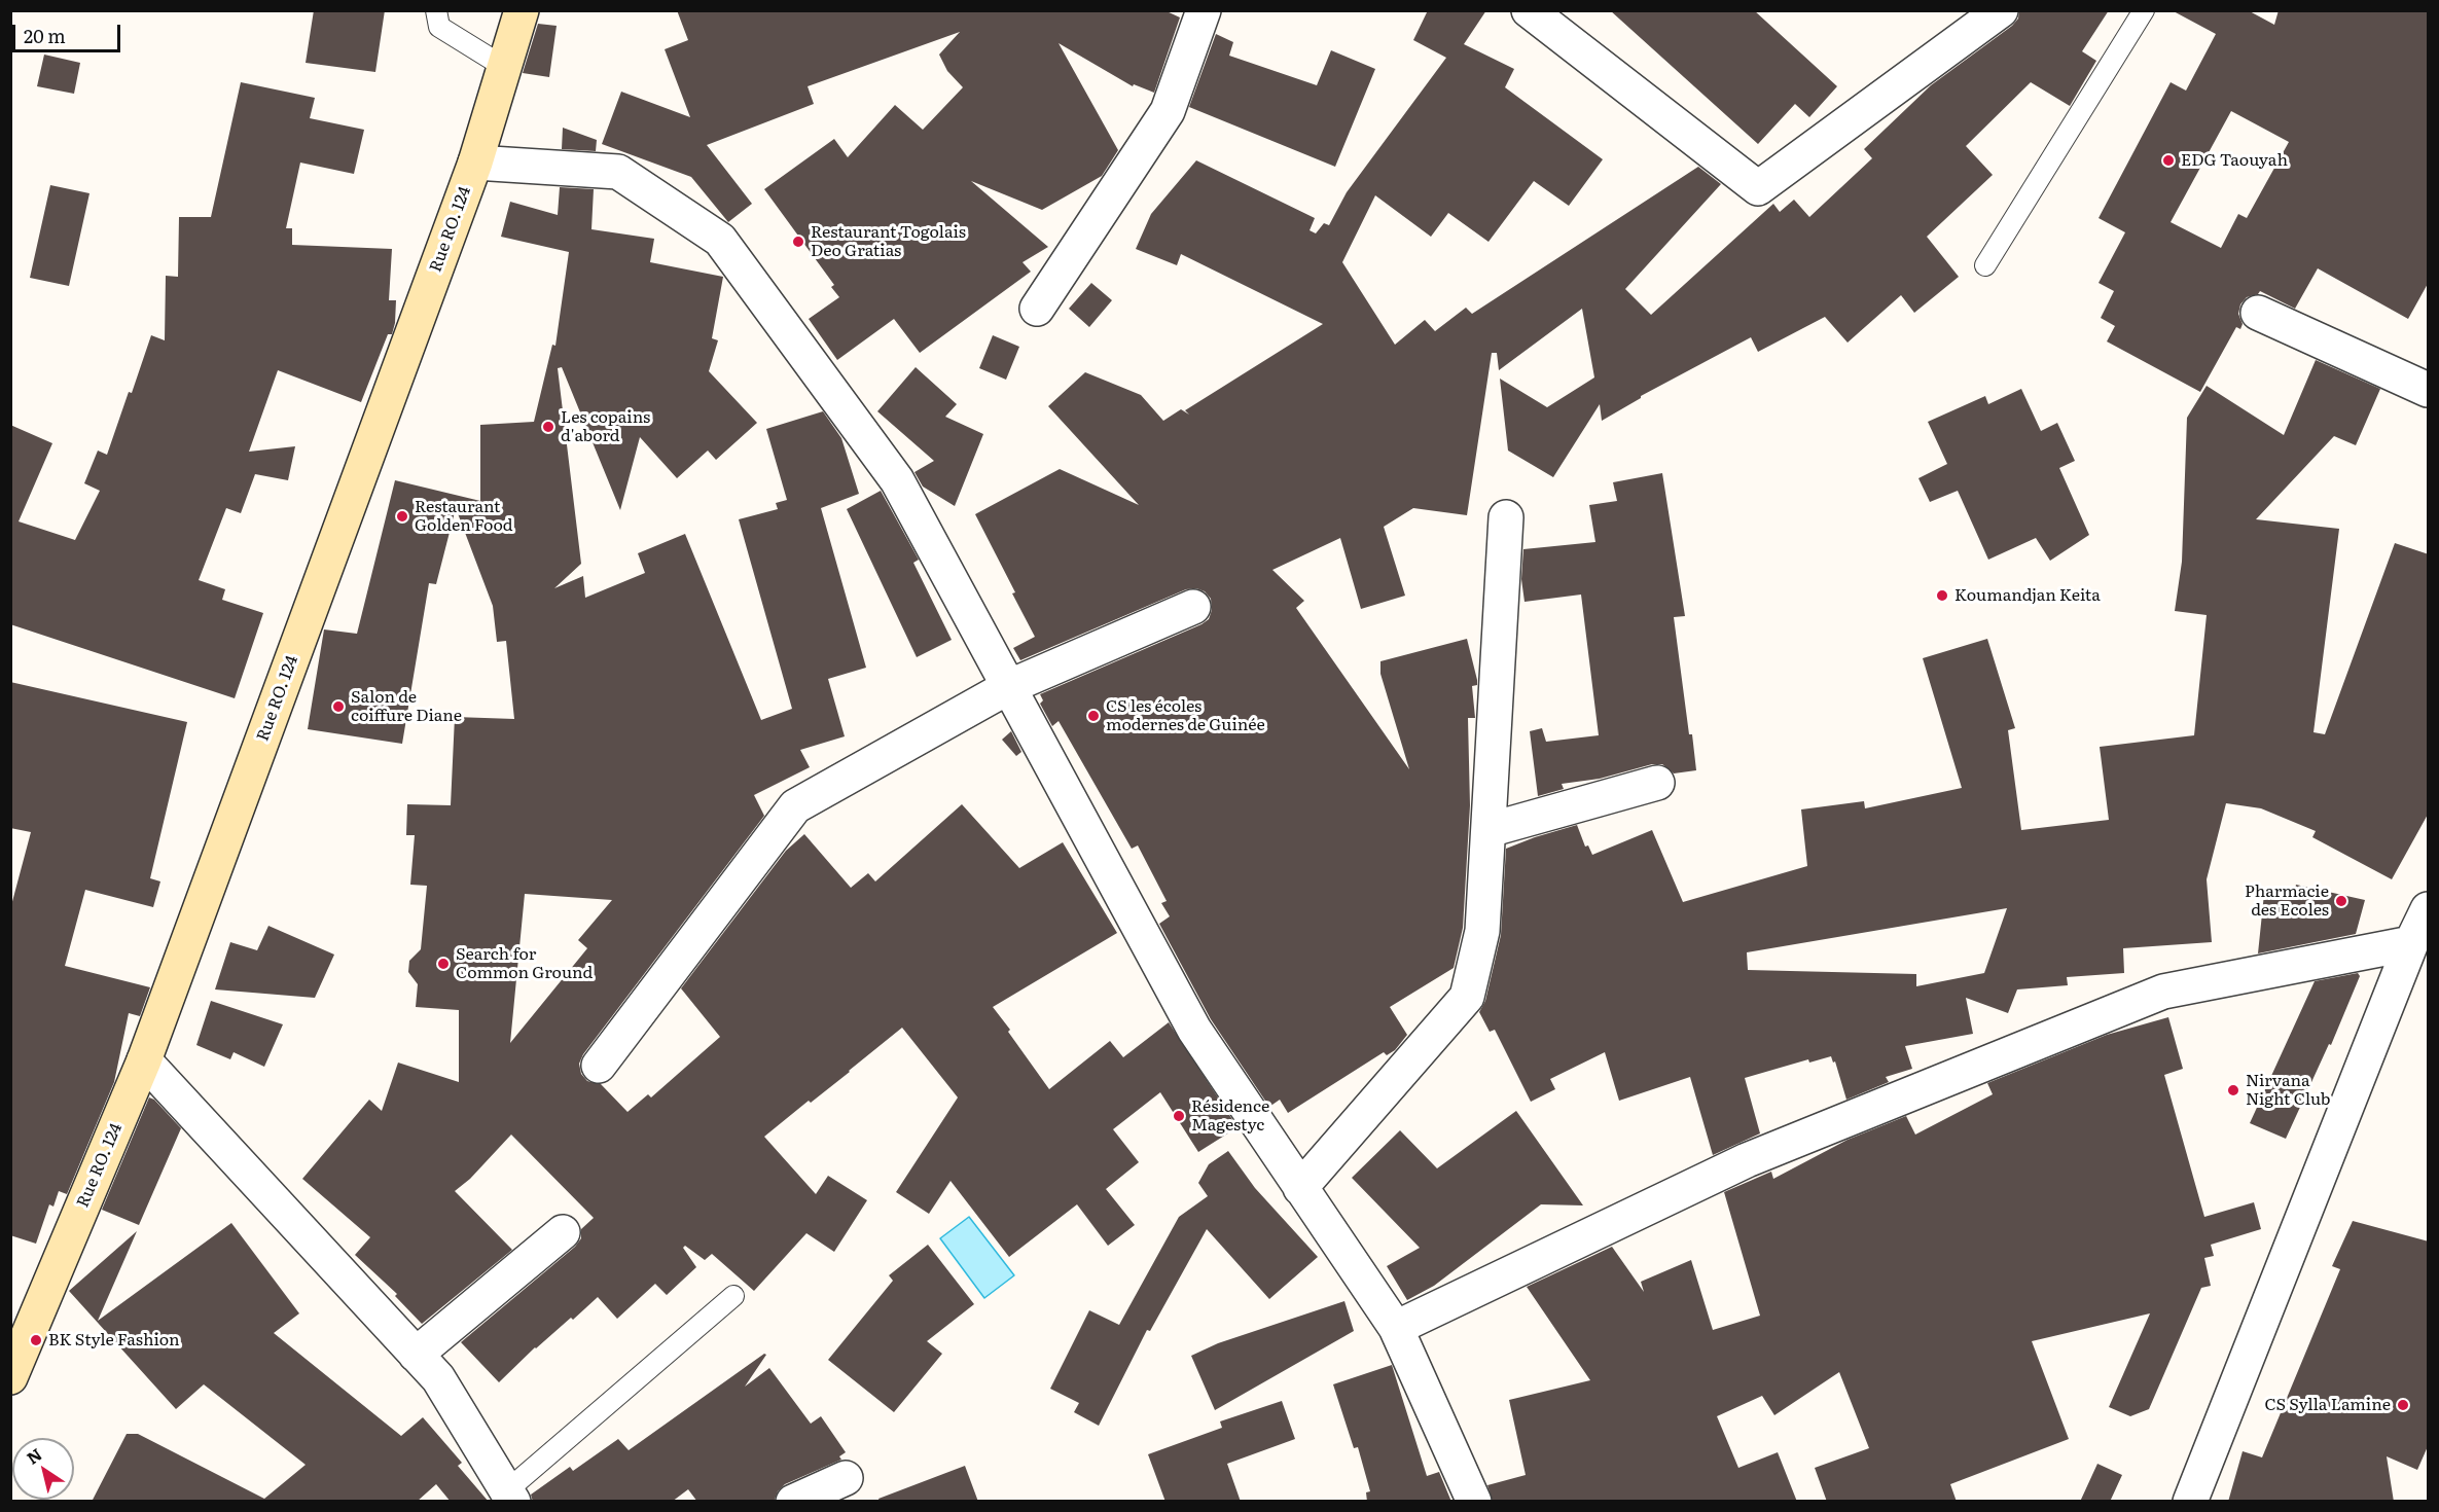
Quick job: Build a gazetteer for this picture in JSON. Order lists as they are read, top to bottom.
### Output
{
  "streets": {
    "street": ["Rue RO. 124"]
  },
  "places": [
    "EDG Taouyah",
    "Restaurant Togolais Deo Gratias",
    "Les copains d'abord",
    "Restaurant Golden Food",
    "Koumandjan Keita",
    "Salon de coiffure Diane",
    "CS les écoles modernes de Guinée",
    "Pharmacie des Ecoles",
    "Search for Common Ground",
    "Nirvana Night Club",
    "Résidence Magestyc",
    "BK Style Fashion",
    "CS Sylla Lamine"
  ],
  "scale_bar": "20 m",
  "north": "top left"
}
